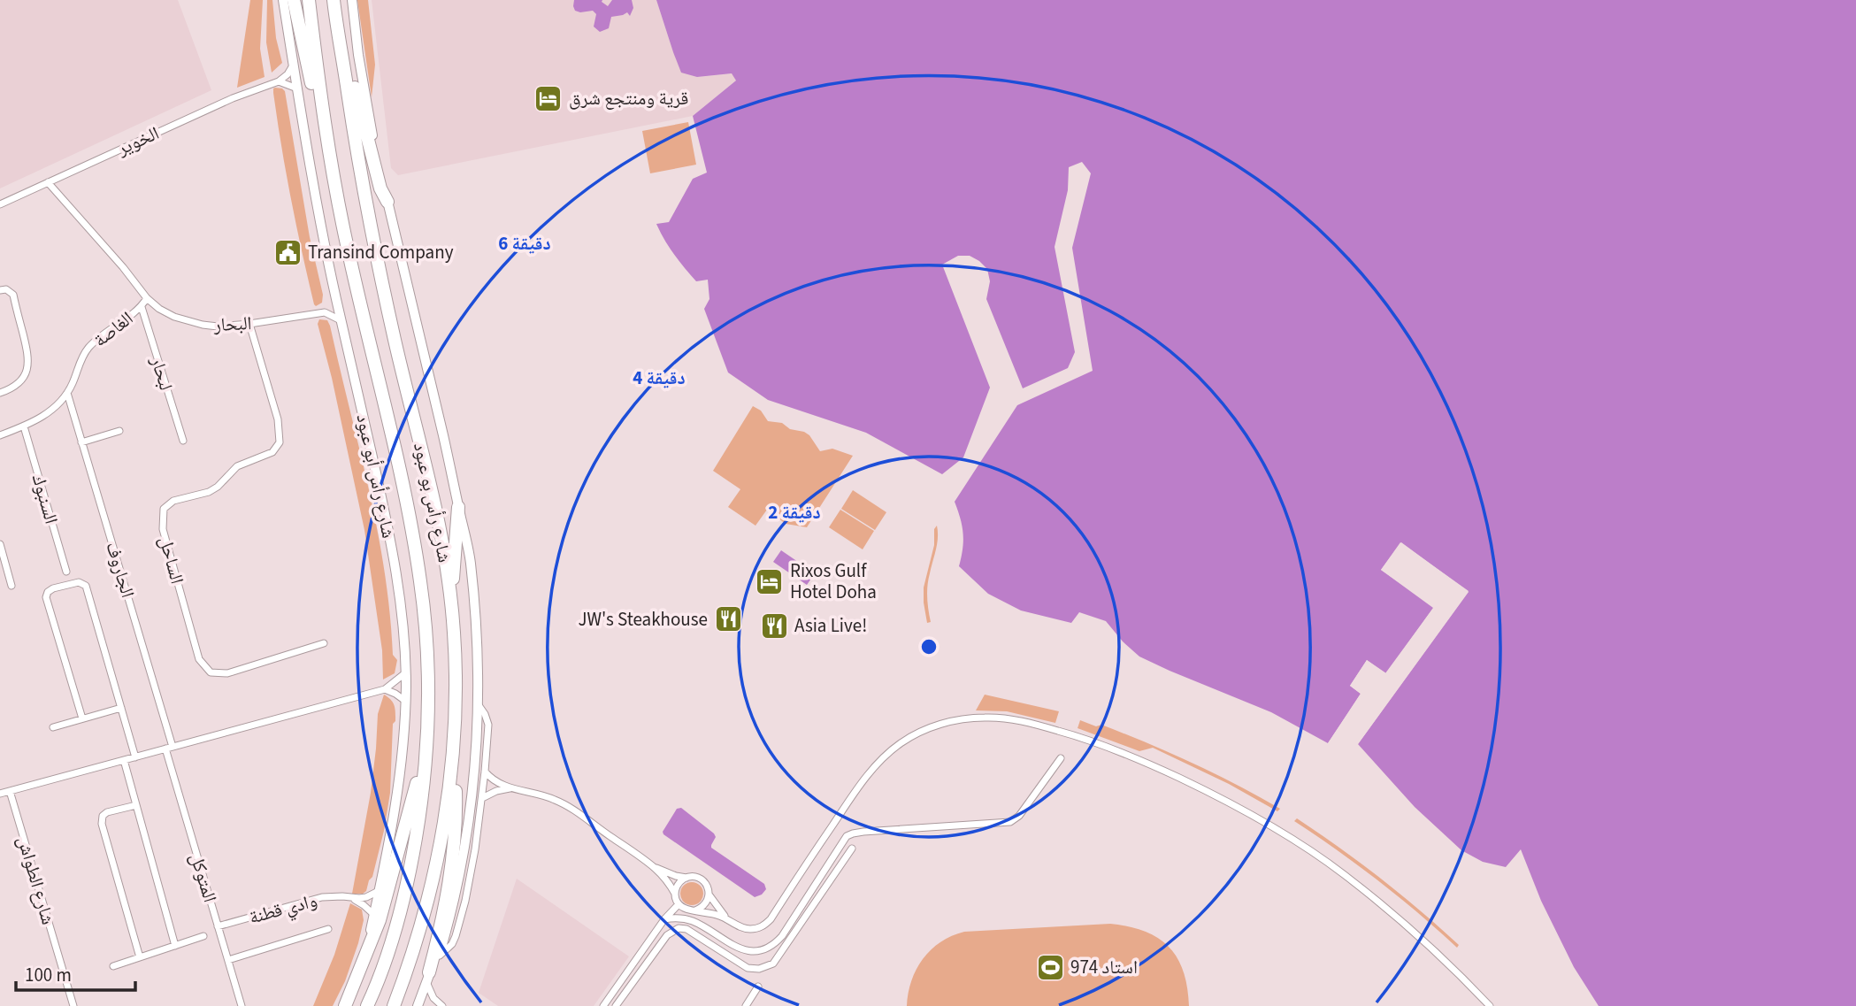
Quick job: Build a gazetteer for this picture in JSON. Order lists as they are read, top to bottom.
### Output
{
  "streets": {
    "highway": ["شارع رأس بو عبود"],
    "street": [
      "الخوير",
      "البحار",
      "الغاصة",
      "لبحار",
      "شارع رأس أبو عبود",
      "السنبوك",
      "الساحل",
      "الجاروف",
      "المتوكل",
      "شارع الطواش",
      "وادي قطنة"
    ]
  },
  "crossings": [
    ["الخوير", "الغاصة"],
    ["الخوير", "شارع رأس أبو عبود"],
    ["البحار", "الغاصة"],
    ["البحار", "الساحل"],
    ["الغاصة", "لبحار"],
    ["الغاصة", "السنبوك"],
    ["الغاصة", "الجاروف"],
    ["شارع رأس أبو عبود", "وادي قطنة"],
    ["الجاروف", "المتوكل"],
    ["المتوكل", "وادي قطنة"]
  ],
  "places": {
    "hotel": ["قرية ومنتجع شرق", "Rixos Gulf Hotel Doha"],
    "public building": ["Transind Company"],
    "restaurant": ["JW's Steakhouse", "Asia Live!"],
    "sports": ["استاد 974"]
  },
  "scale_bar": "100 m",
  "rings": ["6 دقيقة", "4 دقيقة", "2 دقيقة"]
}
